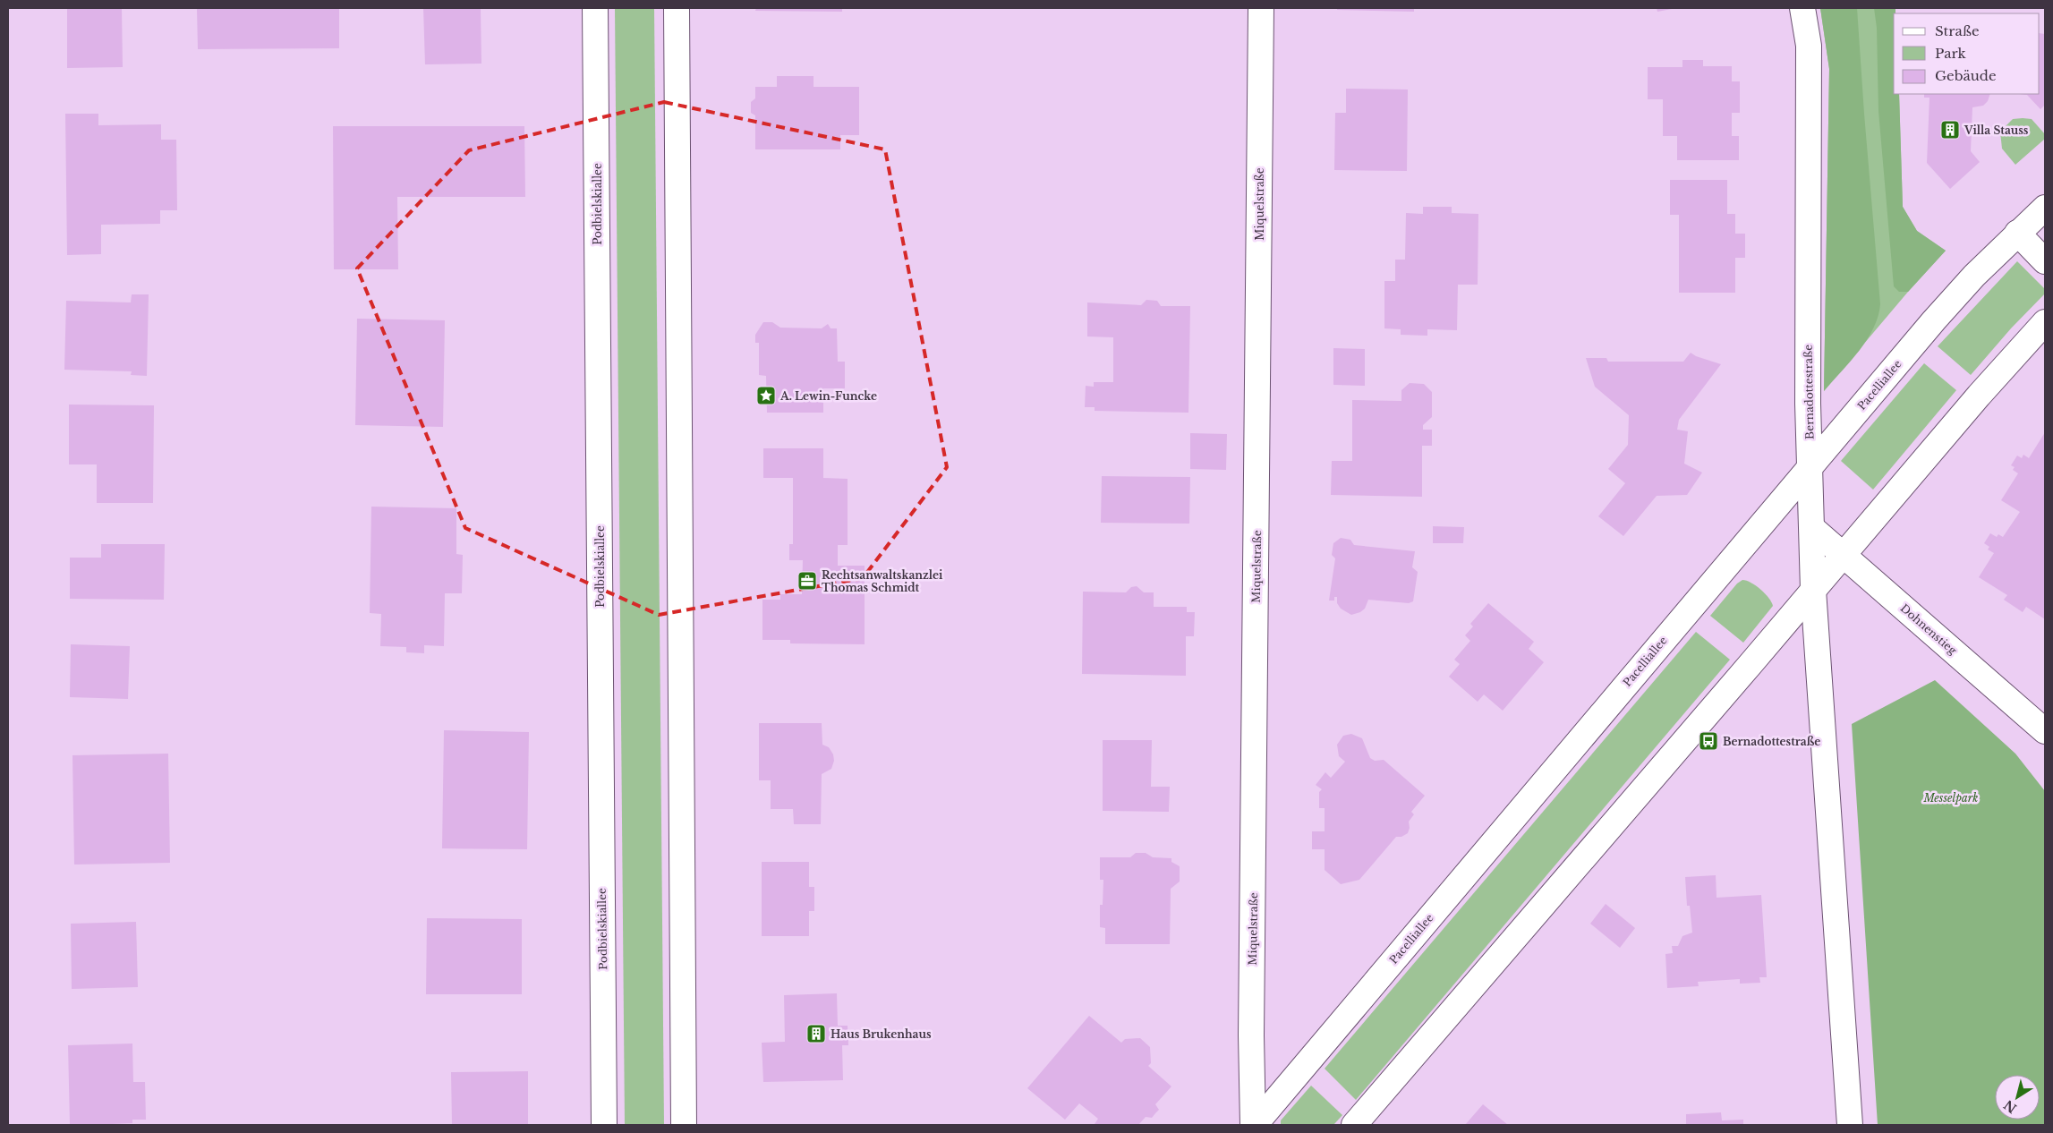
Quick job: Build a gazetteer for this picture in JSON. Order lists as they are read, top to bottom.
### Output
{
  "streets": {
    "street": [
      "Podbielskiallee",
      "Miquelstraße",
      "Pacelliallee",
      "Bernadottestraße",
      "Dohnenstieg"
    ]
  },
  "crossings": [
    ["Miquelstraße", "Pacelliallee"],
    ["Pacelliallee", "Bernadottestraße"],
    ["Bernadottestraße", "Dohnenstieg"]
  ],
  "parks": ["Messelpark"],
  "places": {
    "building": ["Villa Stauss", "Haus Brukenhaus"],
    "place": ["A. Lewin-Funcke"],
    "office": ["Rechtsanwaltskanzlei Thomas Schmidt"],
    "bus stop": ["Bernadottestraße"]
  },
  "legend": ["Straße", "Park", "Gebäude"],
  "north": "bottom left"
}
